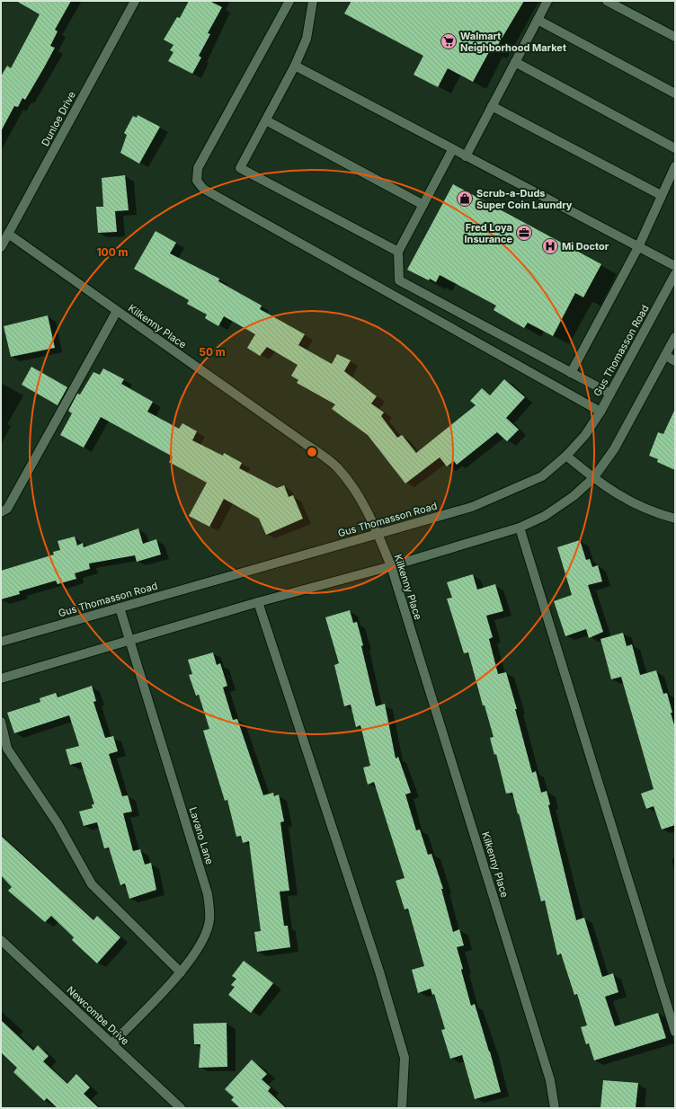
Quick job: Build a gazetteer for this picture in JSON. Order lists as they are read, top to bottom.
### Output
{
  "streets": {
    "street": [
      "Dunloe Drive",
      "Kilkenny Place",
      "Gus Thomasson Road",
      "Lavano Lane",
      "Newcombe Drive"
    ]
  },
  "crossings": [
    ["Dunloe Drive", "Kilkenny Place"],
    ["Kilkenny Place", "Gus Thomasson Road"],
    ["Gus Thomasson Road", "Lavano Lane"],
    ["Lavano Lane", "Newcombe Drive"]
  ],
  "places": {
    "supermarket": ["Walmart Neighborhood Market"],
    "shop": ["Scrub-a-Duds Super Coin Laundry"],
    "office": ["Fred Loya Insurance"],
    "hospital": ["Mi Doctor"]
  },
  "rings": ["100 m", "50 m"]
}
